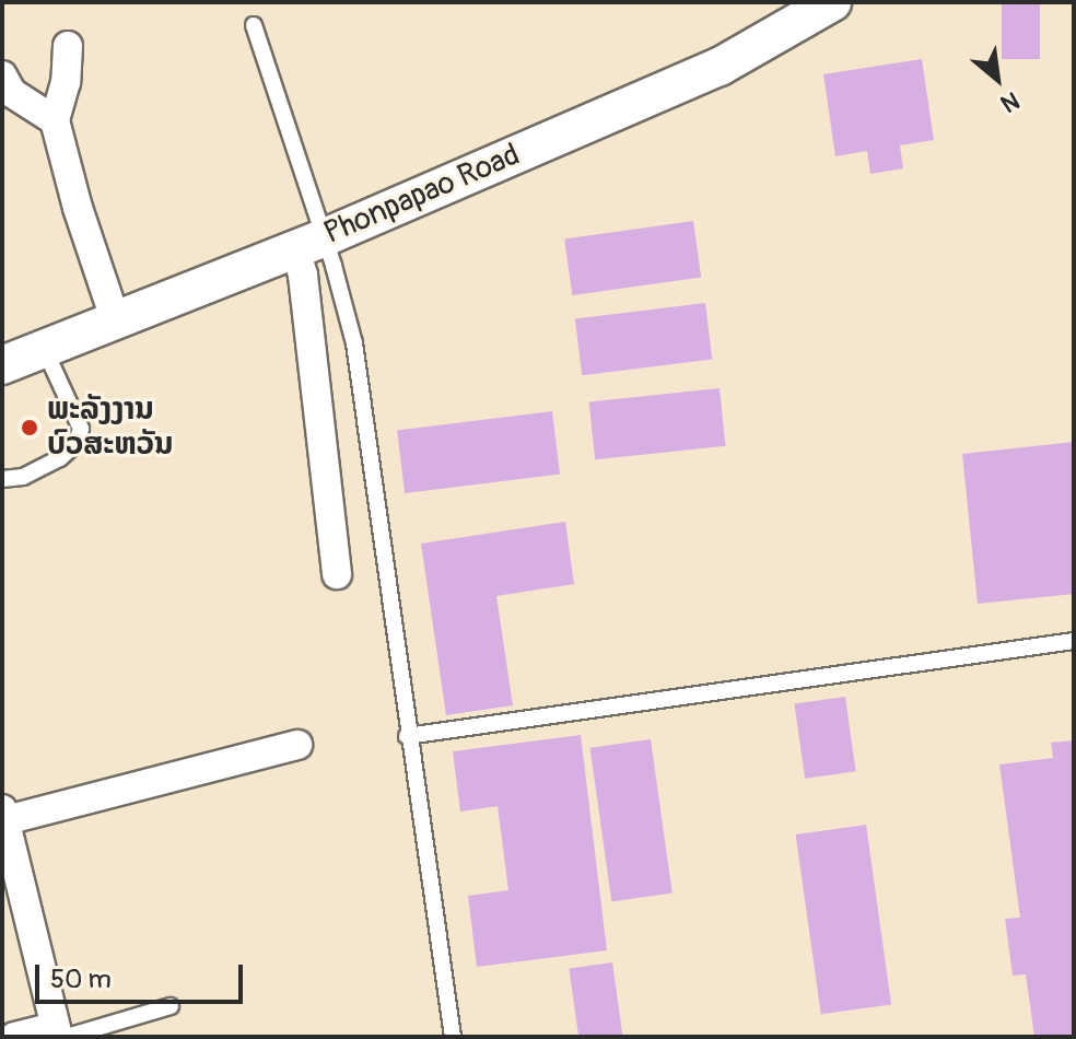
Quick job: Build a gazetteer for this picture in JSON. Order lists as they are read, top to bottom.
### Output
{
  "streets": {
    "street": ["Phonpapao Road"]
  },
  "places": ["ພະລັງງານ ບົວສະຫວັນ"],
  "scale_bar": "50 m",
  "north": "bottom right"
}
